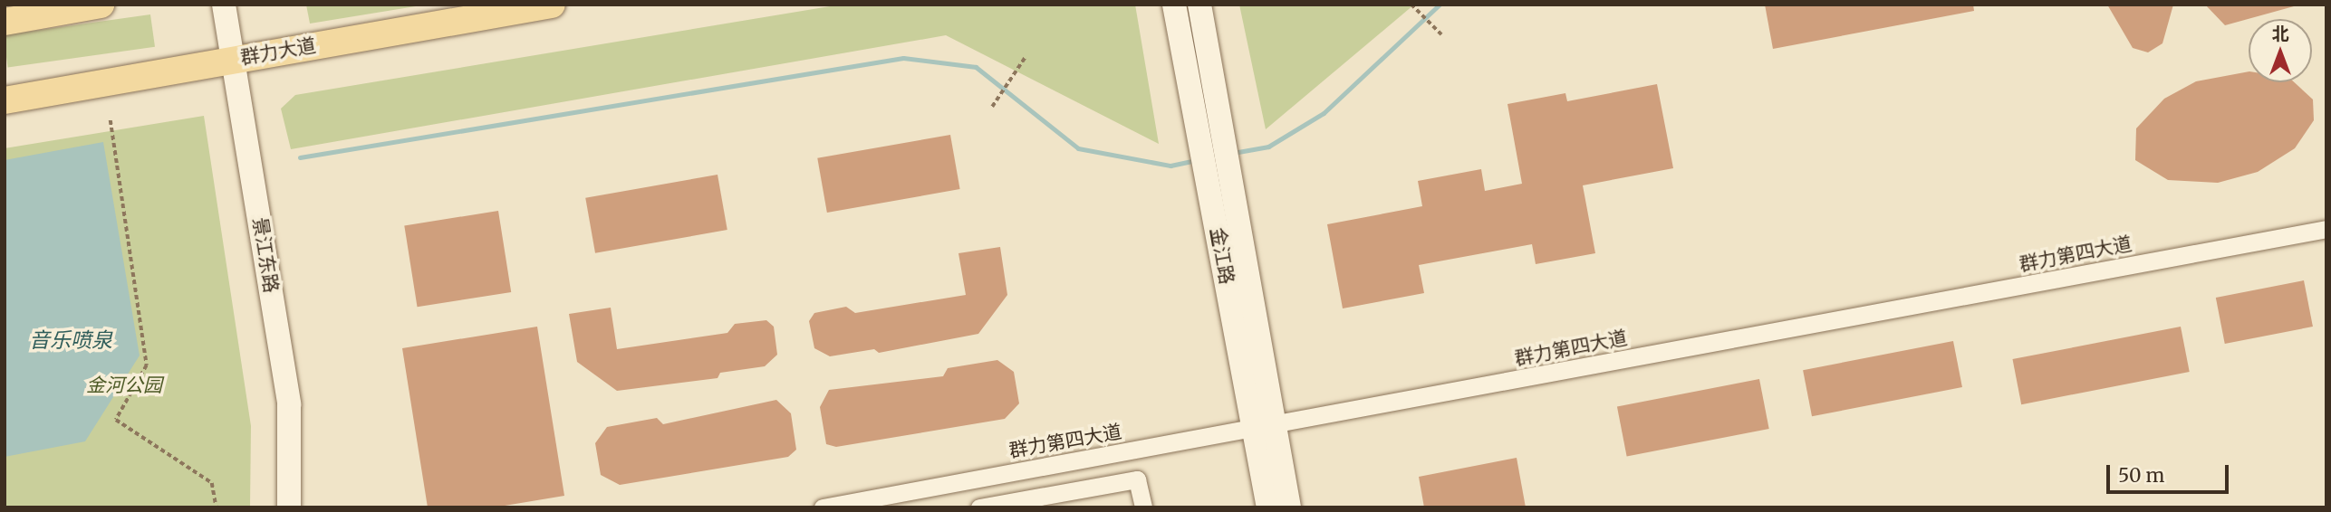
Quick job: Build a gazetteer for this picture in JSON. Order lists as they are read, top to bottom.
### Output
{
  "streets": {
    "main road": ["群力大道"],
    "street": ["群力第四大道", "景江东路", "金江路"]
  },
  "crossings": [
    ["群力大道", "景江东路"],
    ["群力第四大道", "金江路"]
  ],
  "water": ["音乐喷泉"],
  "parks": ["金河公园"],
  "scale_bar": "50 m",
  "north": "top"
}
